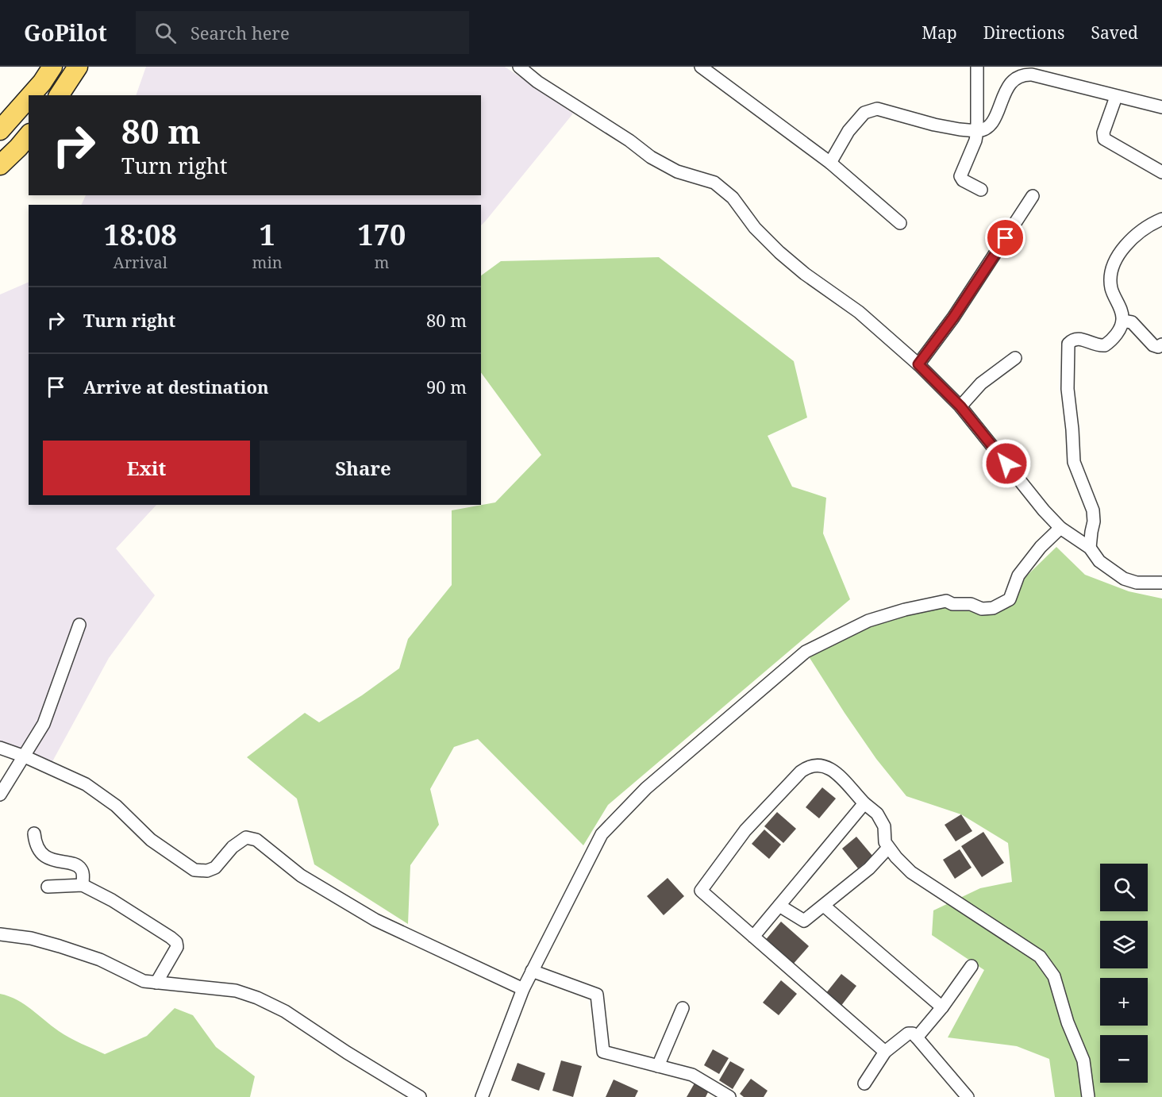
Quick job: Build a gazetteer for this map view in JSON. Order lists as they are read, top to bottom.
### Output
{
  "page": {
    "header": "GoPilot",
    "search": "Search here",
    "nav": ["Map", "Directions", "Saved"],
    "turn": ["80 m", "Turn right"],
    "eta": [
      "18:08",
      "Arrival",
      "1",
      "min",
      "170",
      "m"
    ],
    "list": [
      {
        "name": "Turn right",
        "value": "80 m"
      },
      {
        "name": "Arrive at destination",
        "value": "90 m"
      }
    ],
    "buttons": ["Exit", "Share"],
    "map_buttons": ["+", "−"]
  }
}
